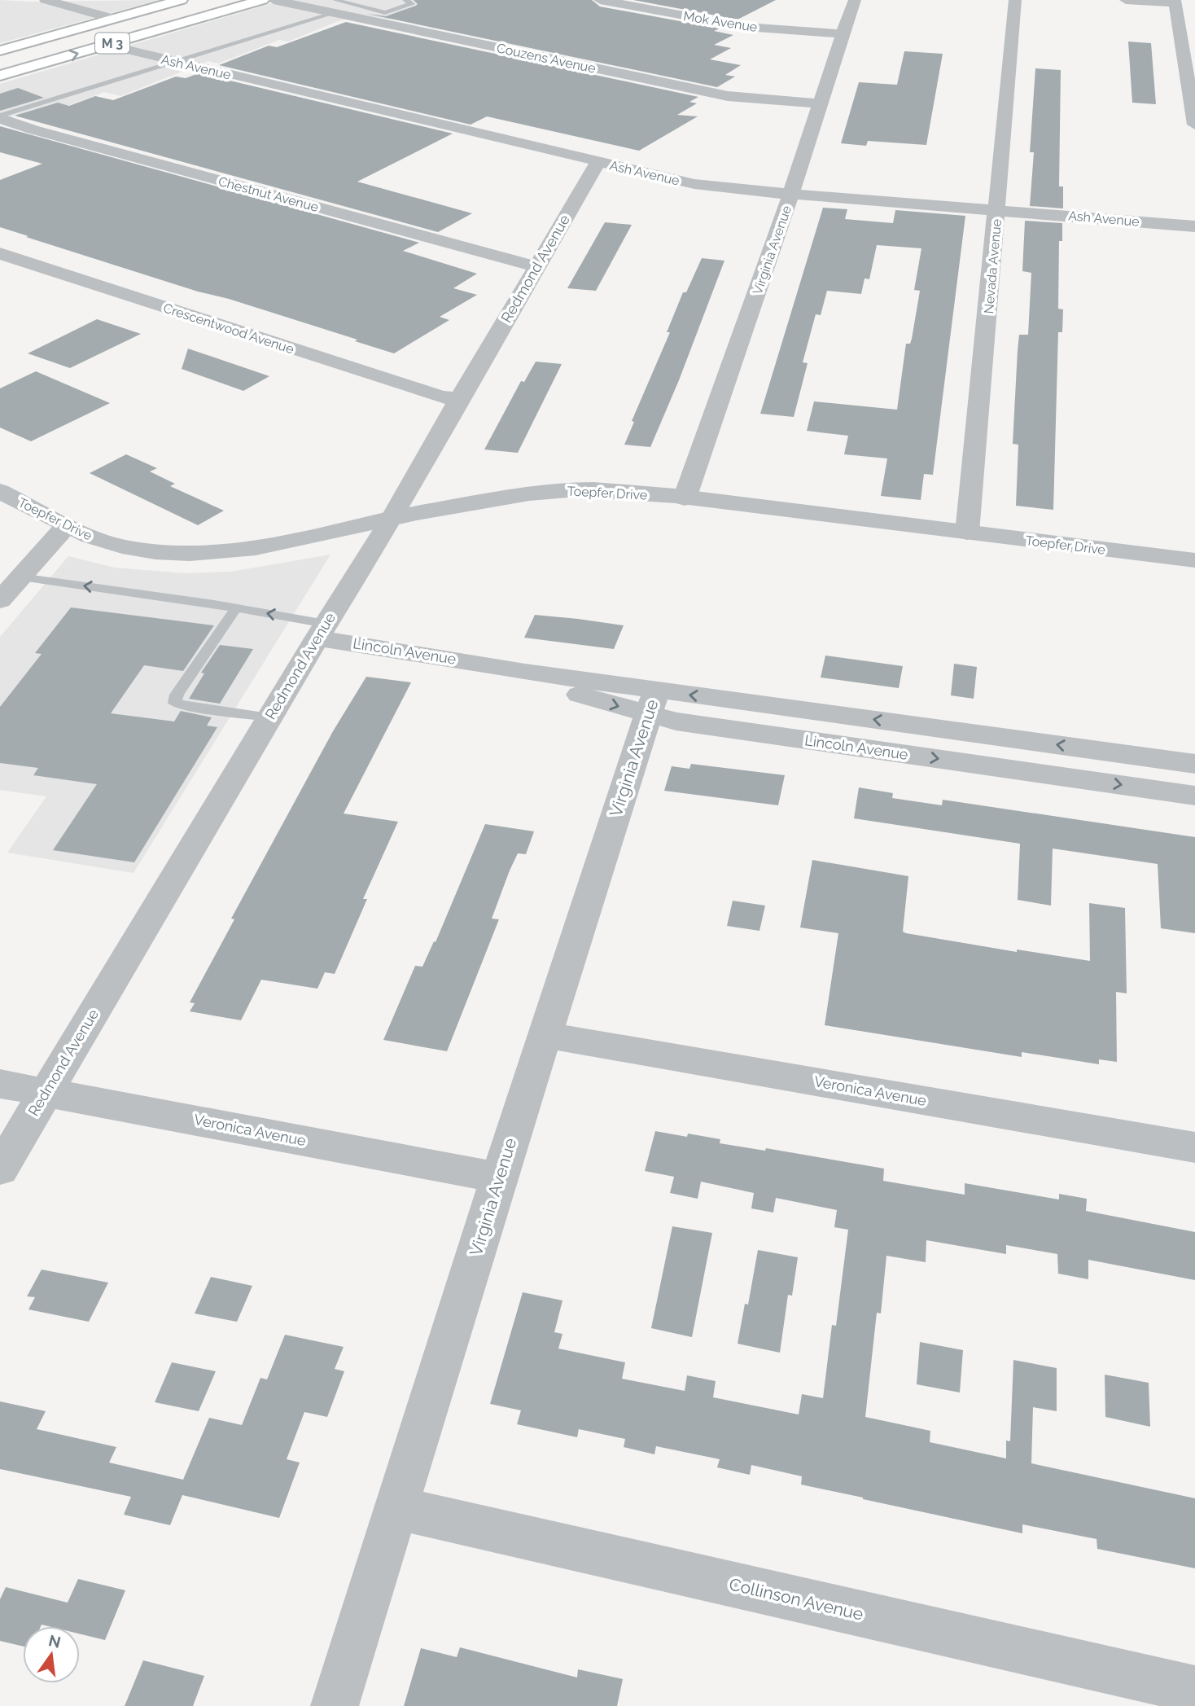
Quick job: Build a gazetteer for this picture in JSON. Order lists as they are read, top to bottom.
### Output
{
  "streets": {
    "main road": ["M 3"],
    "street": [
      "Mok Avenue",
      "Couzens Avenue",
      "Ash Avenue",
      "Chestnut Avenue",
      "Virginia Avenue",
      "Nevada Avenue",
      "Redmond Avenue",
      "Crescentwood Avenue",
      "Toepfer Drive",
      "Lincoln Avenue",
      "Veronica Avenue",
      "Collinson Avenue"
    ]
  },
  "crossings": [
    ["Mok Avenue", "Virginia Avenue"],
    ["M 3", "Ash Avenue"],
    ["Couzens Avenue", "Virginia Avenue"],
    ["Ash Avenue", "Virginia Avenue"],
    ["Ash Avenue", "Nevada Avenue"],
    ["Ash Avenue", "Redmond Avenue"],
    ["Chestnut Avenue", "Redmond Avenue"],
    ["Virginia Avenue", "Toepfer Drive"],
    ["Virginia Avenue", "Lincoln Avenue"],
    ["Virginia Avenue", "Veronica Avenue"],
    ["Virginia Avenue", "Collinson Avenue"],
    ["Nevada Avenue", "Toepfer Drive"],
    ["Redmond Avenue", "Crescentwood Avenue"],
    ["Redmond Avenue", "Toepfer Drive"],
    ["Redmond Avenue", "Lincoln Avenue"],
    ["Redmond Avenue", "Veronica Avenue"]
  ],
  "north": "top"
}
